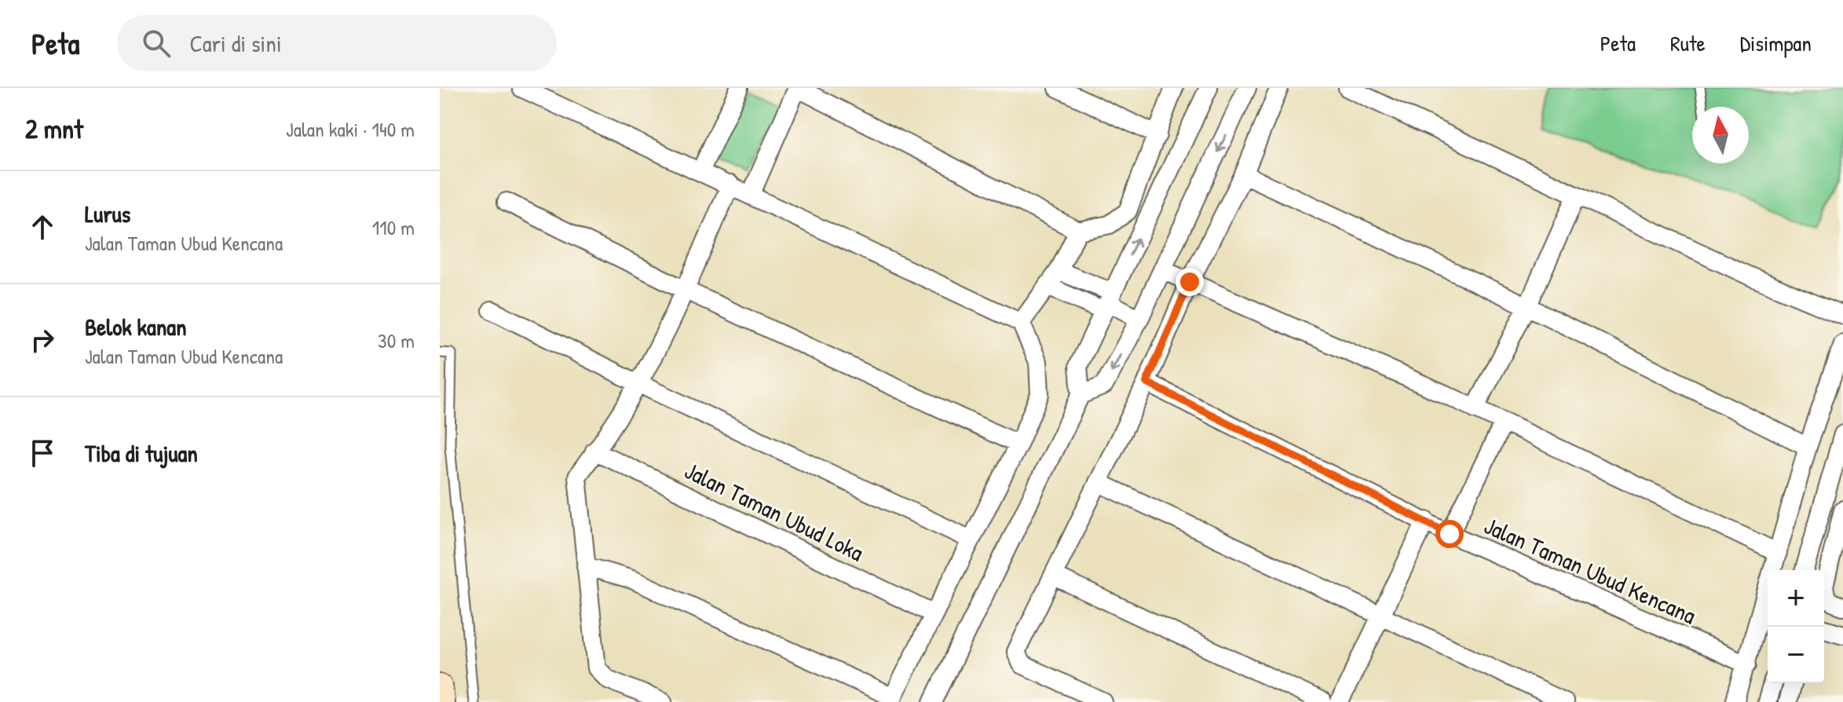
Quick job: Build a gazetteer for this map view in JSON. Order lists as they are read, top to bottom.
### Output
{
  "streets": {
    "street": ["Jalan Taman Ubud Loka", "Jalan Taman Ubud Kencana"]
  },
  "north": "top",
  "page": {
    "header": "Peta",
    "search": "Cari di sini",
    "nav": ["Peta", "Rute", "Disimpan"],
    "heading": ["2 mnt", "Jalan kaki · 140 m"],
    "list": [
      ["Lurus", "Jalan Taman Ubud Kencana", "110 m"],
      ["Belok kanan", "Jalan Taman Ubud Kencana", "30 m"],
      "Tiba di tujuan"
    ],
    "map_buttons": ["+", "−"]
  }
}
